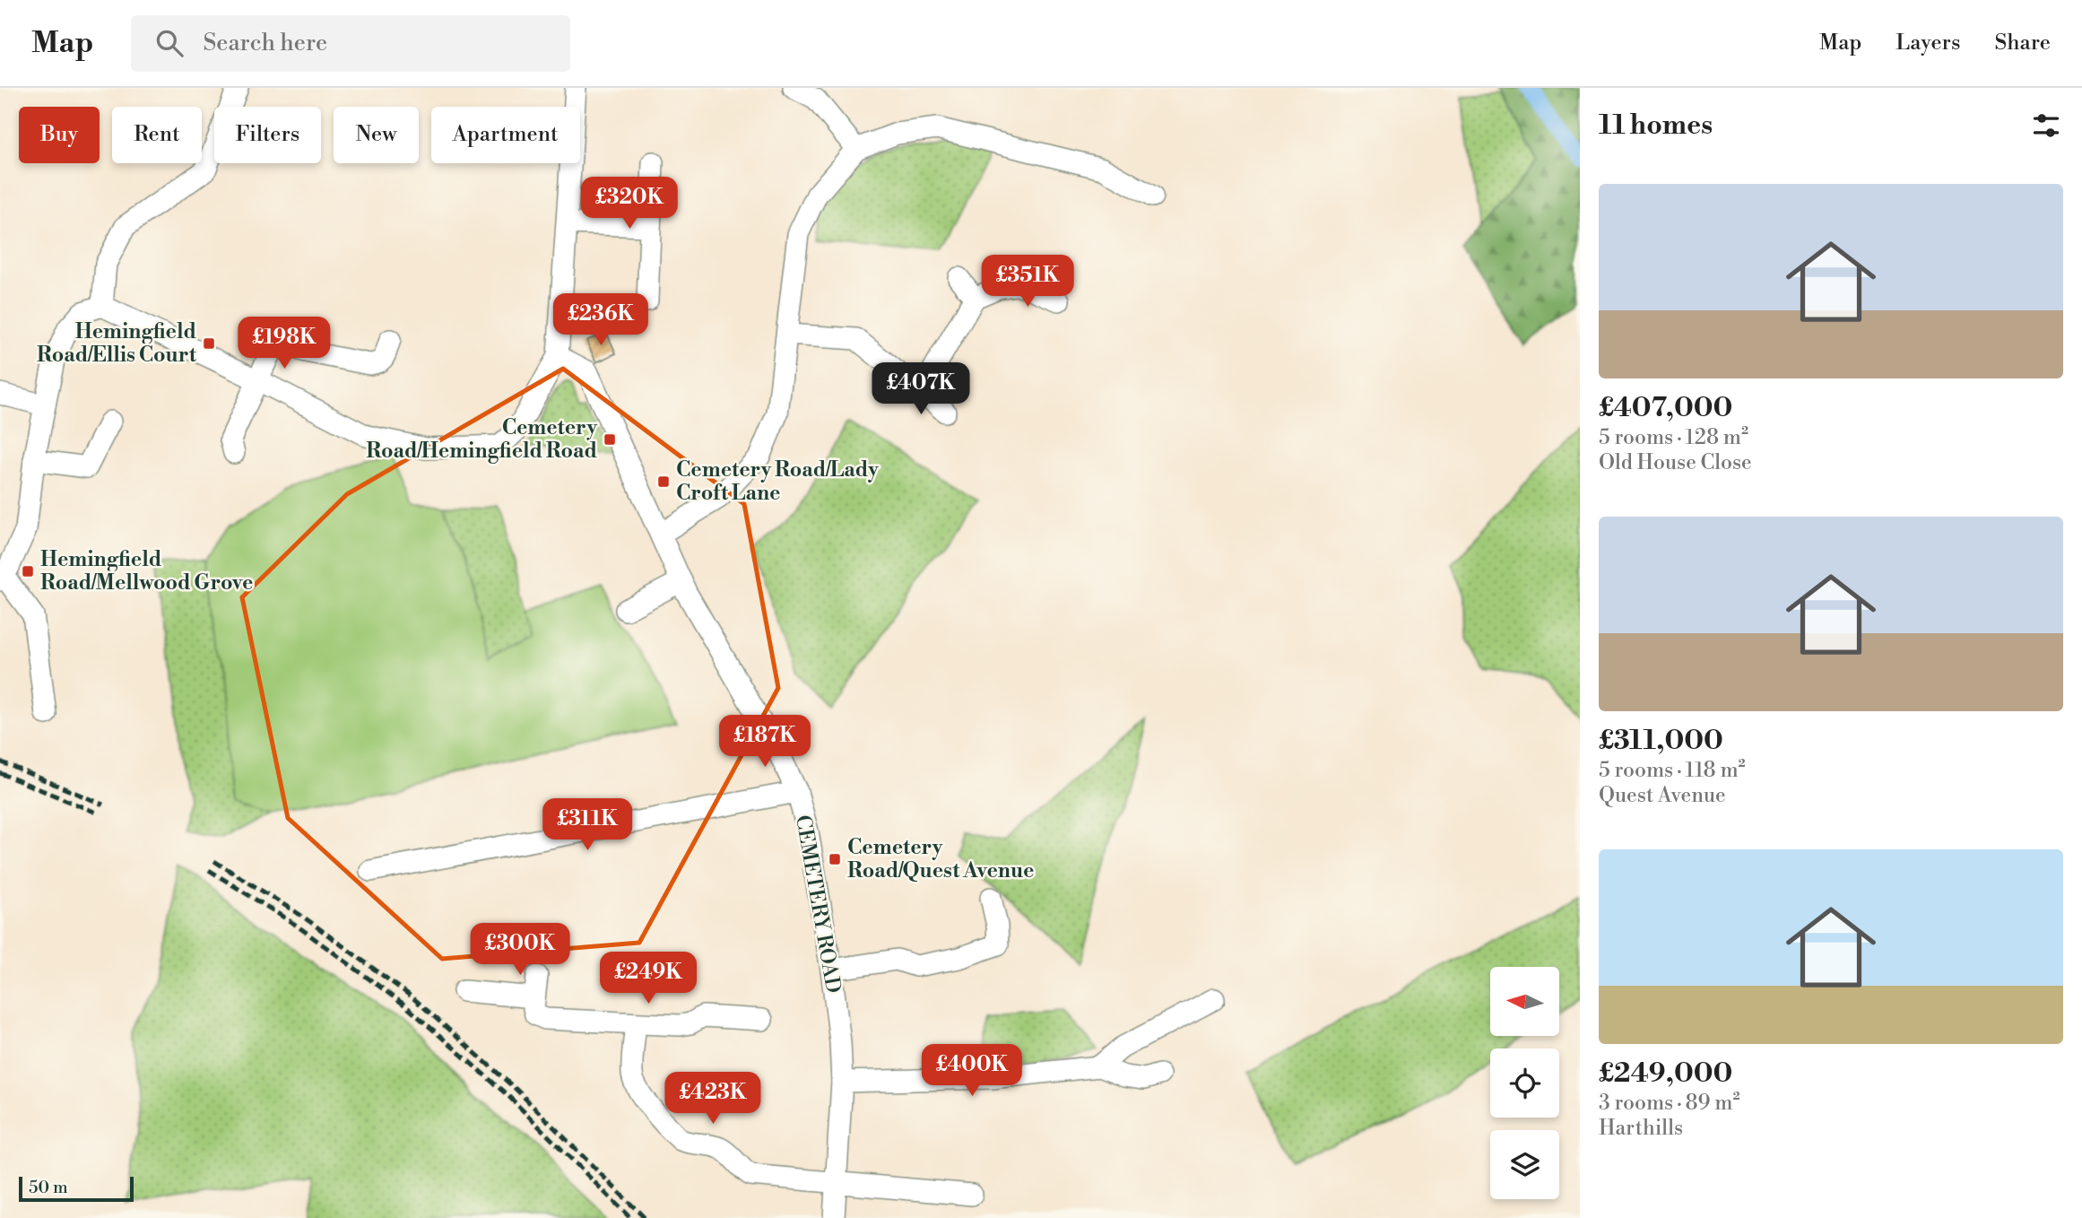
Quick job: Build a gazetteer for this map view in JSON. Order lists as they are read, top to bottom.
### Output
{
  "streets": {
    "street": ["CEMETERY ROAD"]
  },
  "places": {
    "transit": [
      "Hemingfield Road/Ellis Court",
      "Cemetery Road/Hemingfield Road",
      "Cemetery Road/Lady Croft Lane",
      "Hemingfield Road/Mellwood Grove",
      "Cemetery Road/Quest Avenue"
    ]
  },
  "scale_bar": "50 m",
  "north": "left",
  "page": {
    "header": "Map",
    "search": "Search here",
    "nav": ["Map", "Layers", "Share"],
    "heading": "11 homes",
    "chip": [
      "Buy",
      "Rent",
      "Filters",
      "New",
      "Apartment"
    ],
    "list": [
      {
        "name": "£407,000",
        "note": "5 rooms · 128 m² · Old House Close"
      },
      {
        "name": "£311,000",
        "note": "5 rooms · 118 m² · Quest Avenue"
      },
      {
        "name": "£249,000",
        "note": "3 rooms · 89 m² · Harthills"
      }
    ],
    "price": [
      "£320K",
      "£351K",
      "£236K",
      "£198K",
      "£407K",
      "£187K",
      "£311K",
      "£300K",
      "£249K",
      "£400K",
      "£423K"
    ],
    "scale": "50 m"
  }
}
